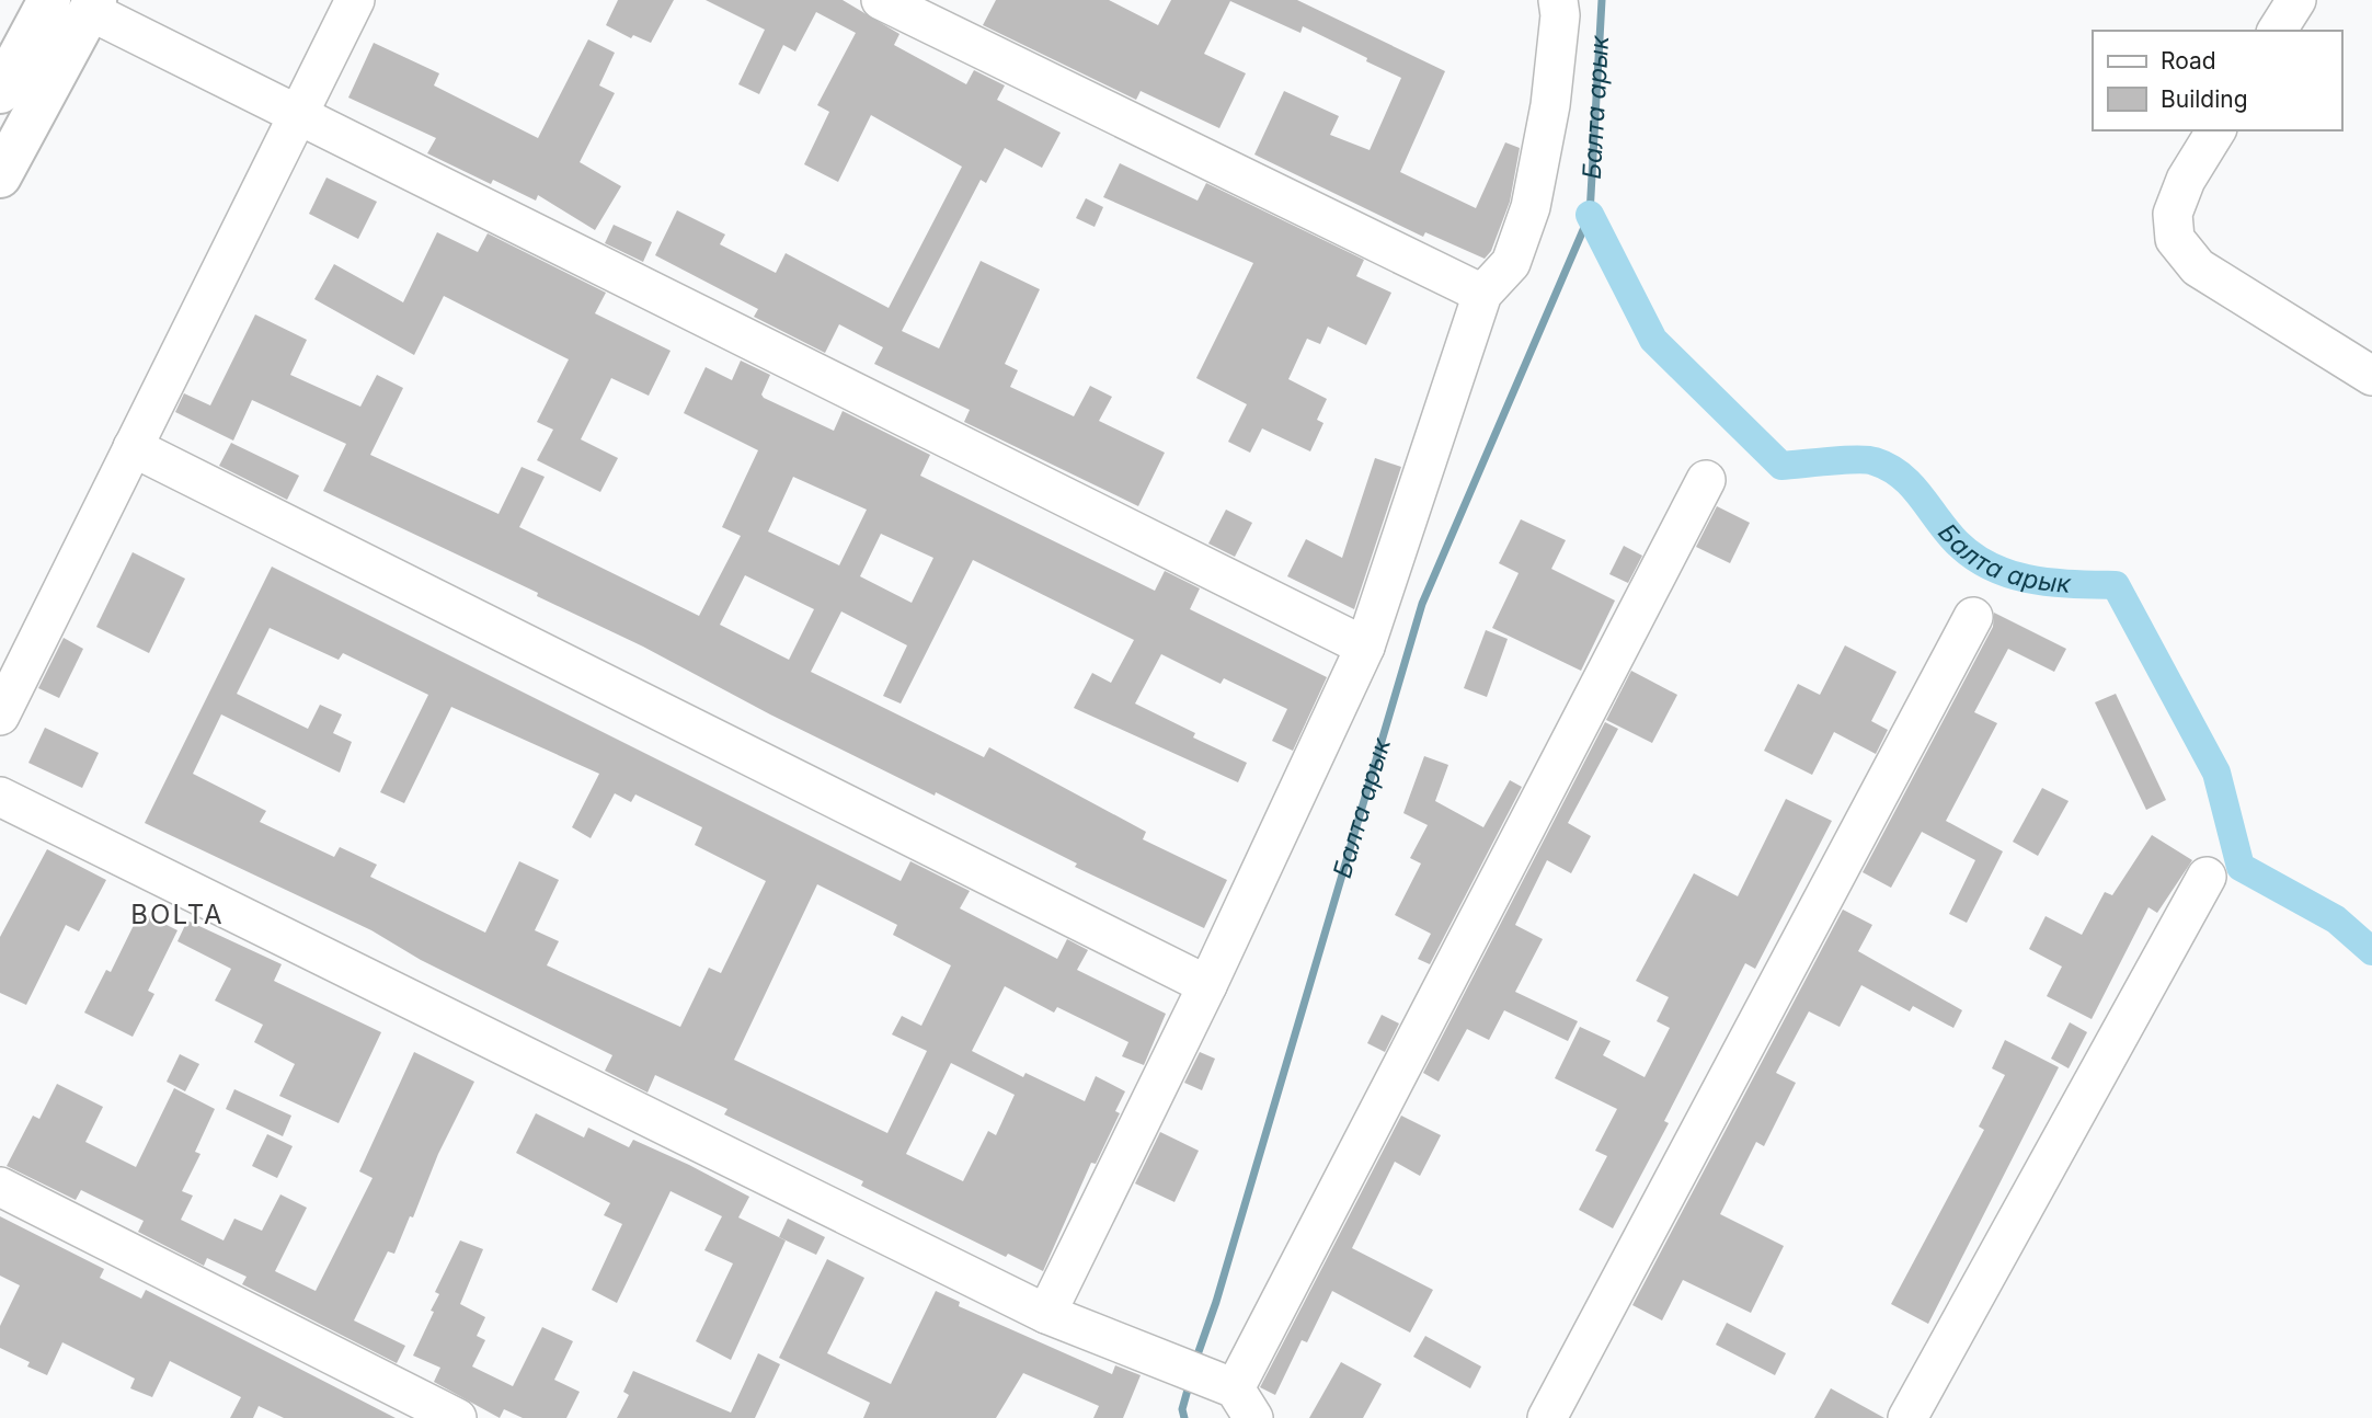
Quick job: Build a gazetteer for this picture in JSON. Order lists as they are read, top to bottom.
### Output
{
  "districts": ["BOLTA"],
  "water": ["Балта арык"],
  "legend": ["Road", "Building"]
}
